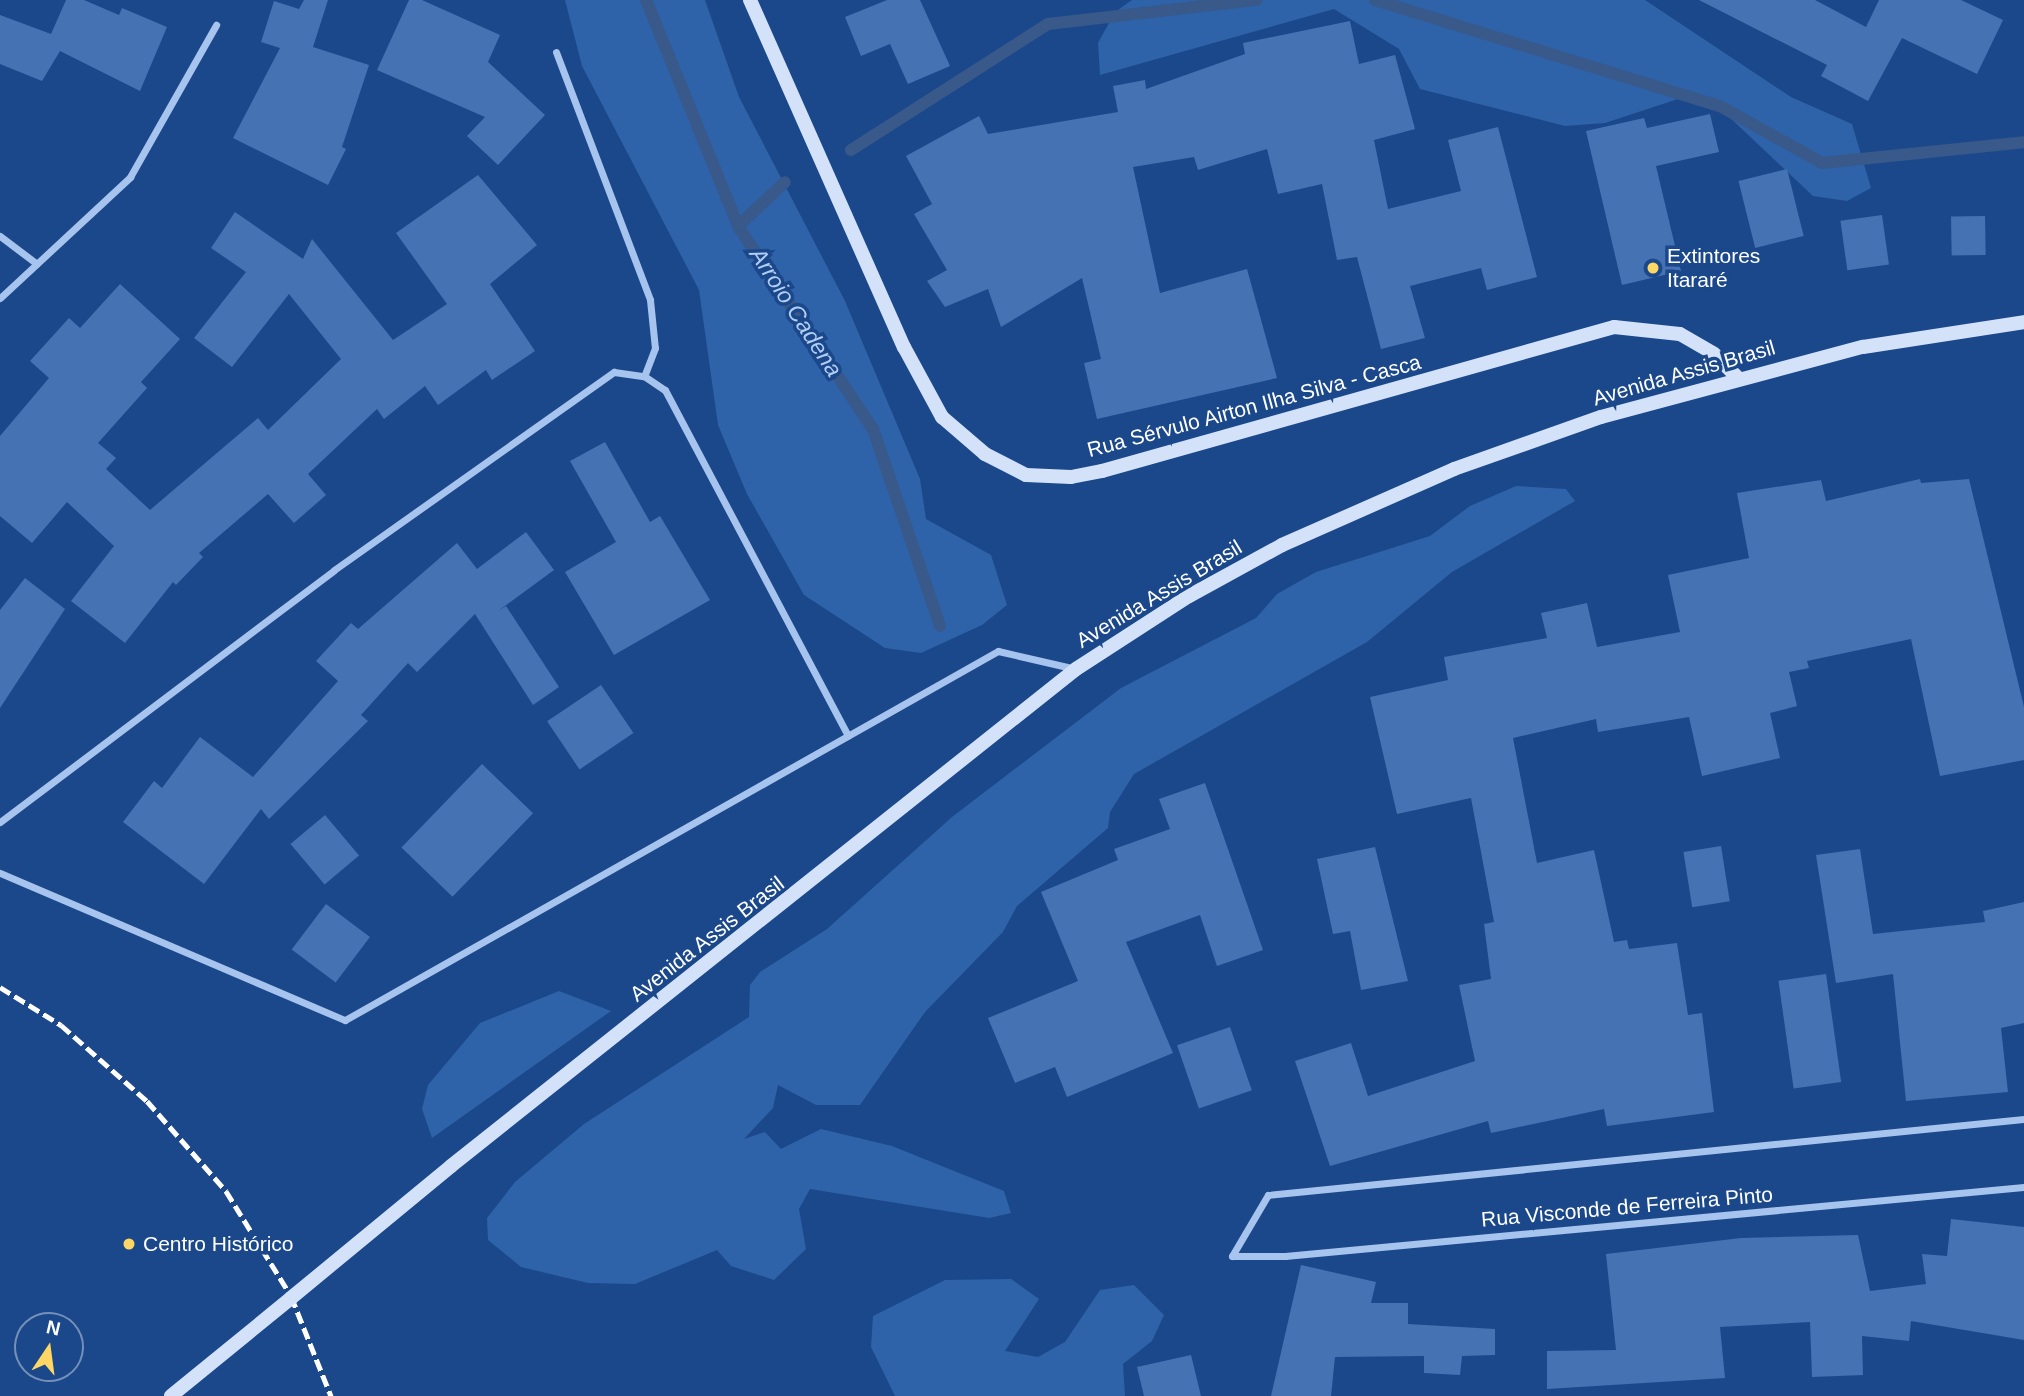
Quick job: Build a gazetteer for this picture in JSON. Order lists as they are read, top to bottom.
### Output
{
  "streets": {
    "street": ["Avenida Assis Brasil", "Rua Sérvulo Airton Ilha Silva - Casca", "Rua Visconde de Ferreira Pinto"]
  },
  "crossings": [
    ["Avenida Assis Brasil", "Rua Sérvulo Airton Ilha Silva - Casca"]
  ],
  "water": ["Arroio Cadena"],
  "places": ["Extintores Itararé", "Centro Histórico"],
  "north": "top"
}
